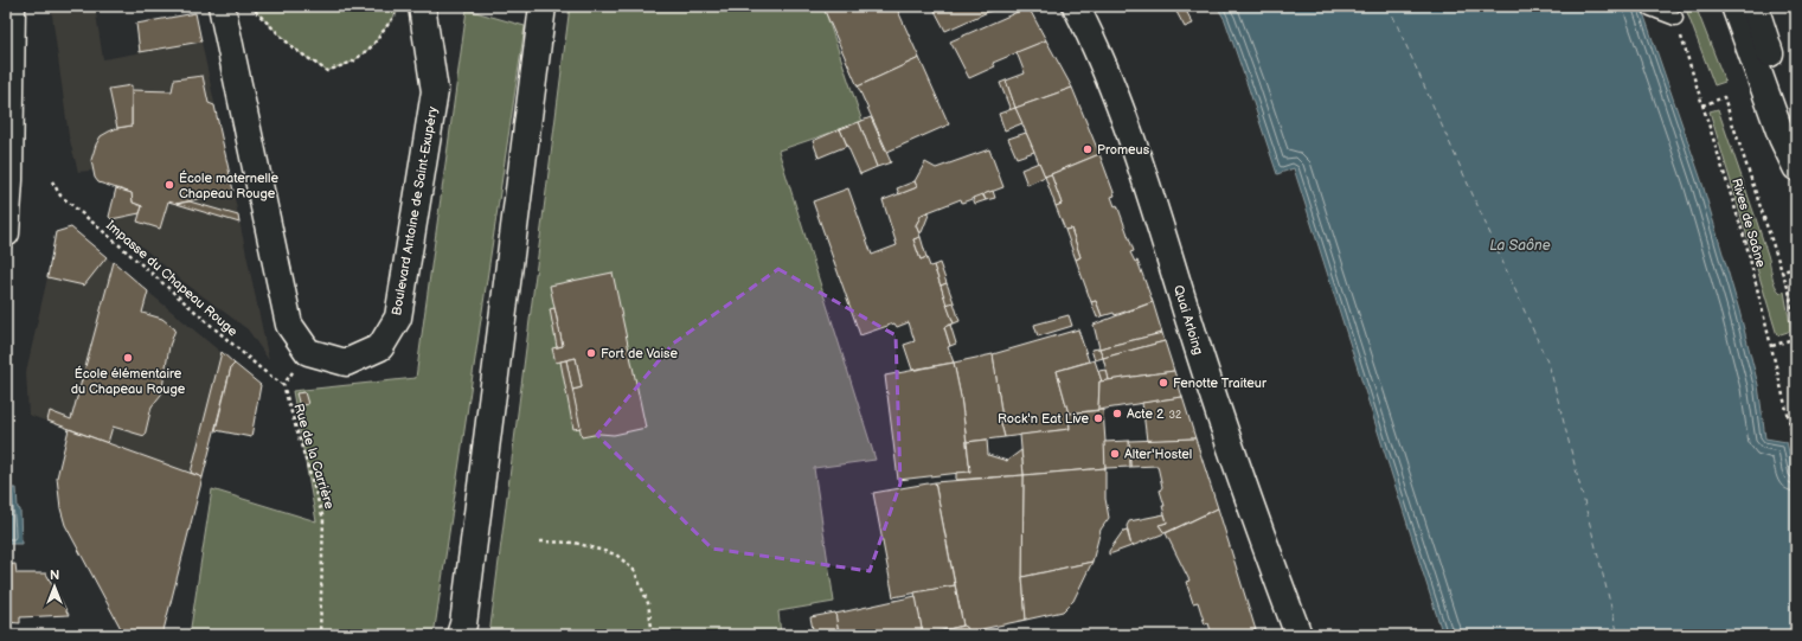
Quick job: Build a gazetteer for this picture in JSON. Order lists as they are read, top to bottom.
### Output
{
  "streets": {
    "street": ["Boulevard Antoine de Saint-Exupéry", "Quai Arloing"],
    "path": ["Rives de Saône", "Impasse du Chapeau Rouge", "Rue de la Carrière"]
  },
  "crossings": [
    ["Impasse du Chapeau Rouge", "Rue de la Carrière"]
  ],
  "water": ["La Saône"],
  "places": [
    "Promeus",
    "École maternelle Chapeau Rouge",
    "Fort de Vaise",
    "École élémentaire du Chapeau Rouge",
    "Fenotte Traiteur",
    "Acte 2",
    "Rock'n Eat Live",
    "Alter'Hostel"
  ],
  "house_numbers": ["32"],
  "north": "top"
}
